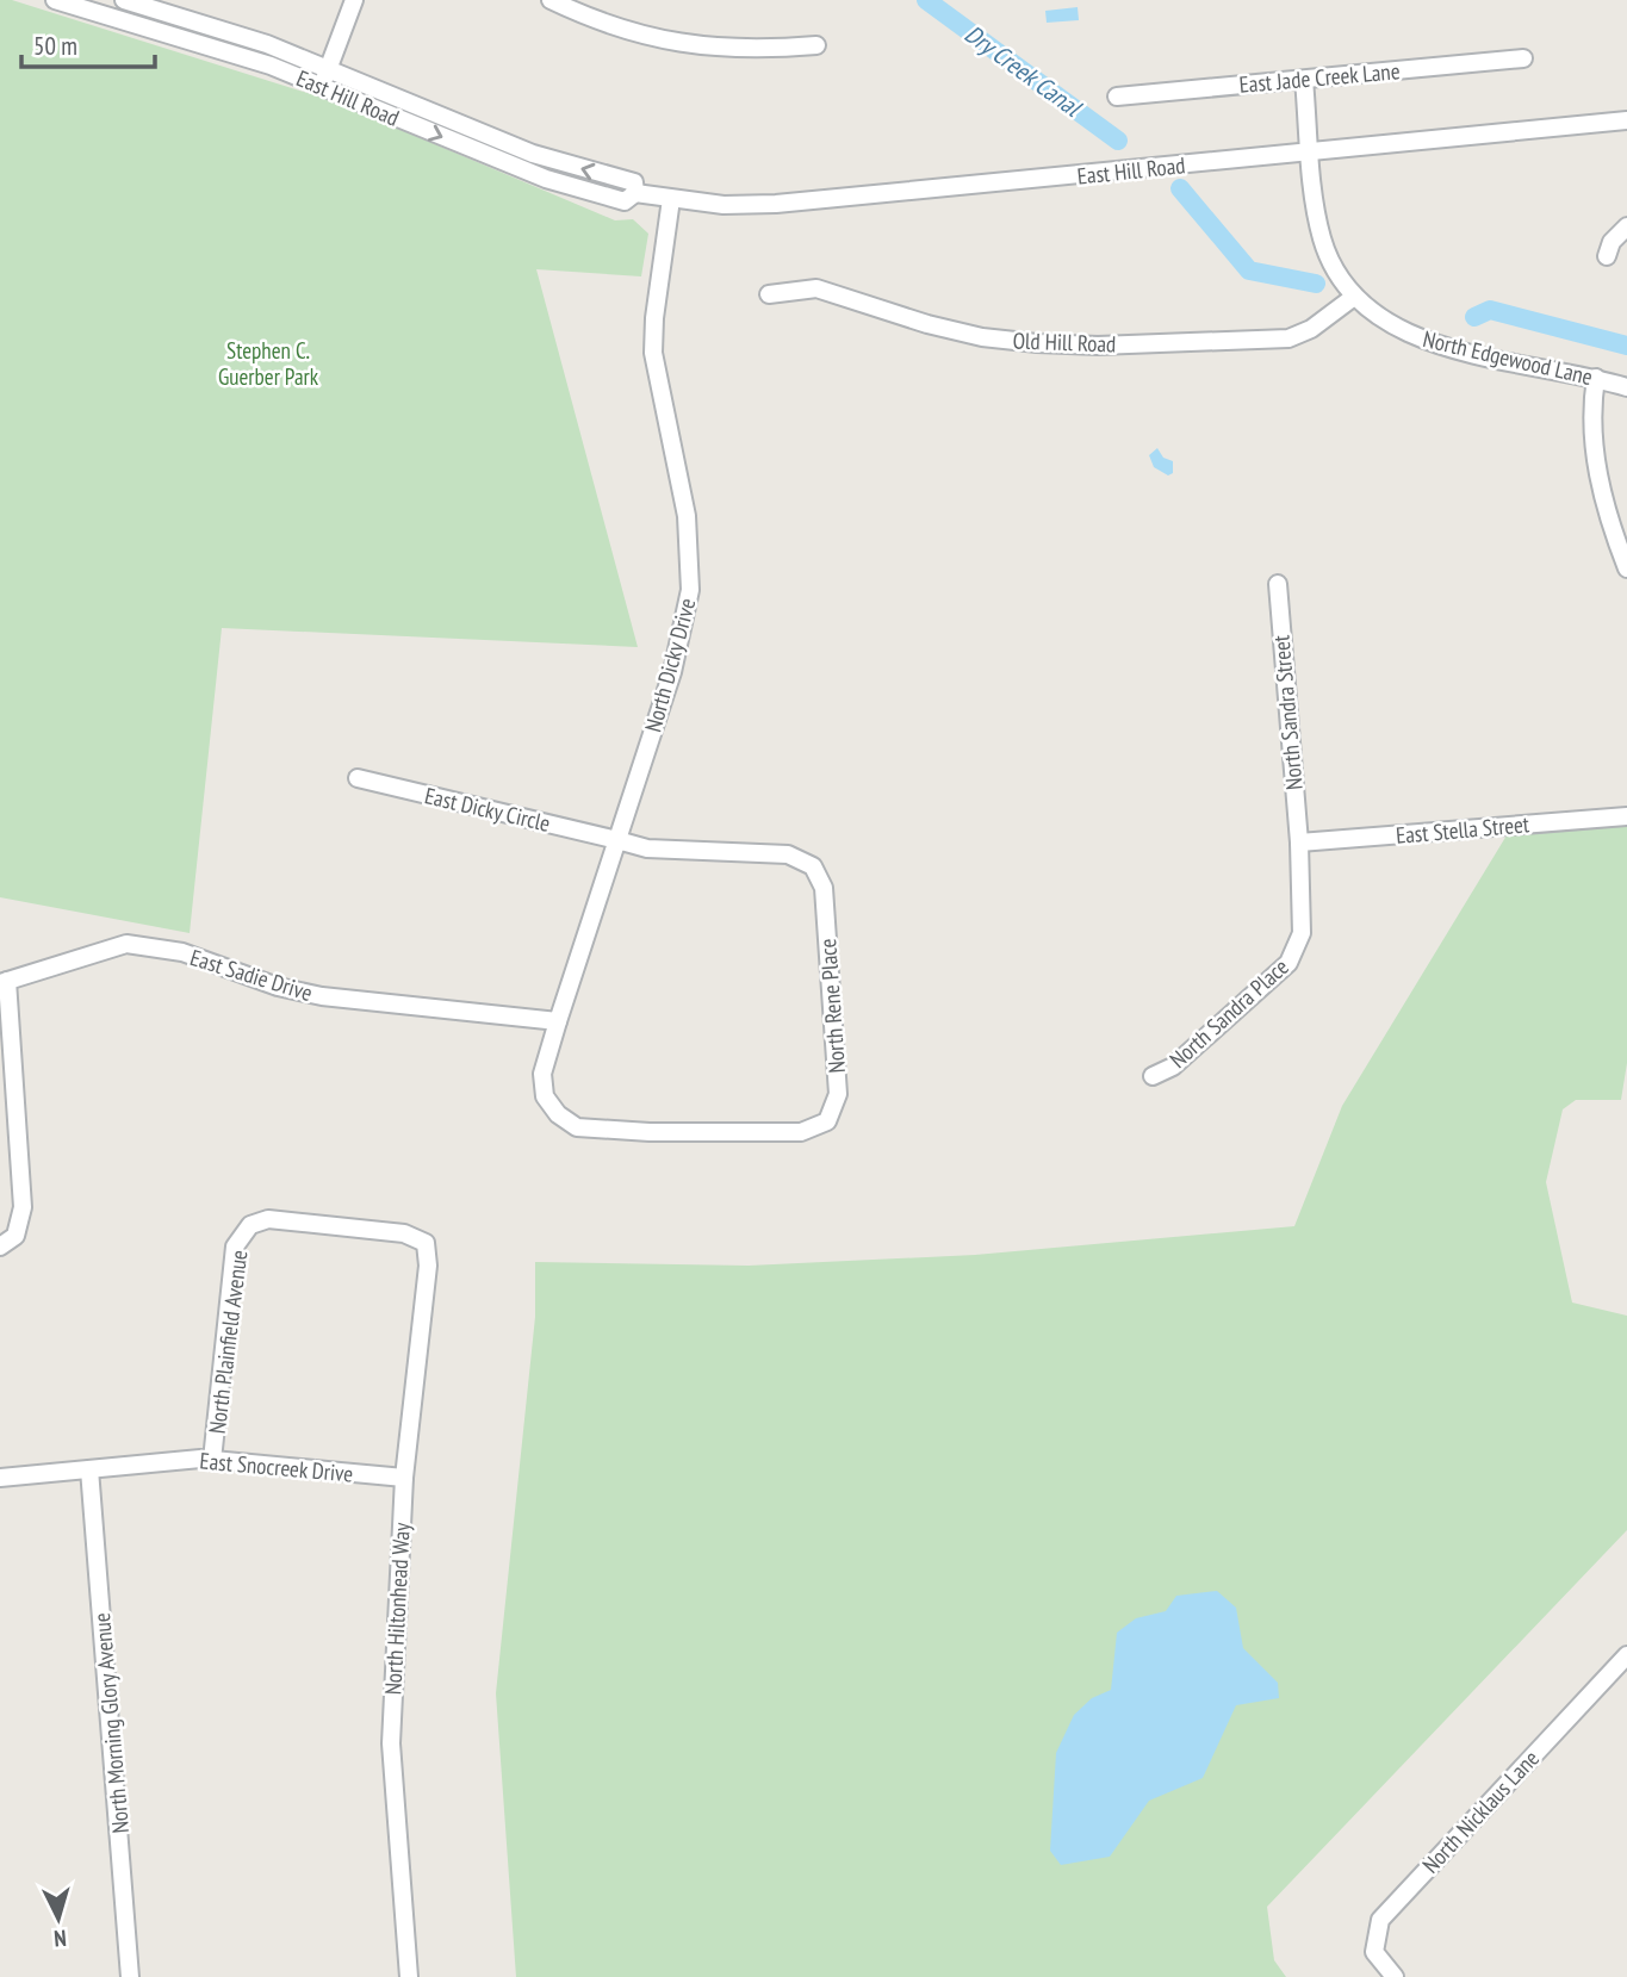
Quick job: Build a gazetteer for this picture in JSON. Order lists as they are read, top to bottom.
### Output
{
  "streets": {
    "street": [
      "East Jade Creek Lane",
      "East Hill Road",
      "Old Hill Road",
      "North Edgewood Lane",
      "North Dicky Drive",
      "North Sandra Street",
      "East Dicky Circle",
      "East Stella Street",
      "East Sadie Drive",
      "North Rene Place",
      "North Sandra Place",
      "North Plainfield Avenue",
      "East Snocreek Drive",
      "North Hiltonhead Way",
      "North Morning Glory Avenue",
      "North Nicklaus Lane"
    ]
  },
  "crossings": [
    ["East Jade Creek Lane", "North Edgewood Lane"],
    ["East Hill Road", "North Edgewood Lane"],
    ["East Hill Road", "North Dicky Drive"],
    ["Old Hill Road", "North Edgewood Lane"],
    ["North Dicky Drive", "East Dicky Circle"],
    ["North Dicky Drive", "East Sadie Drive"],
    ["North Dicky Drive", "North Rene Place"],
    ["North Sandra Street", "East Stella Street"],
    ["North Sandra Street", "North Sandra Place"],
    ["East Dicky Circle", "North Rene Place"],
    ["East Stella Street", "North Sandra Place"],
    ["East Sadie Drive", "North Rene Place"],
    ["North Plainfield Avenue", "East Snocreek Drive"],
    ["North Plainfield Avenue", "North Hiltonhead Way"],
    ["East Snocreek Drive", "North Hiltonhead Way"],
    ["East Snocreek Drive", "North Morning Glory Avenue"]
  ],
  "water": ["Dry Creek Canal"],
  "parks": ["Stephen C. Guerber Park"],
  "scale_bar": "50 m",
  "north": "bottom"
}
